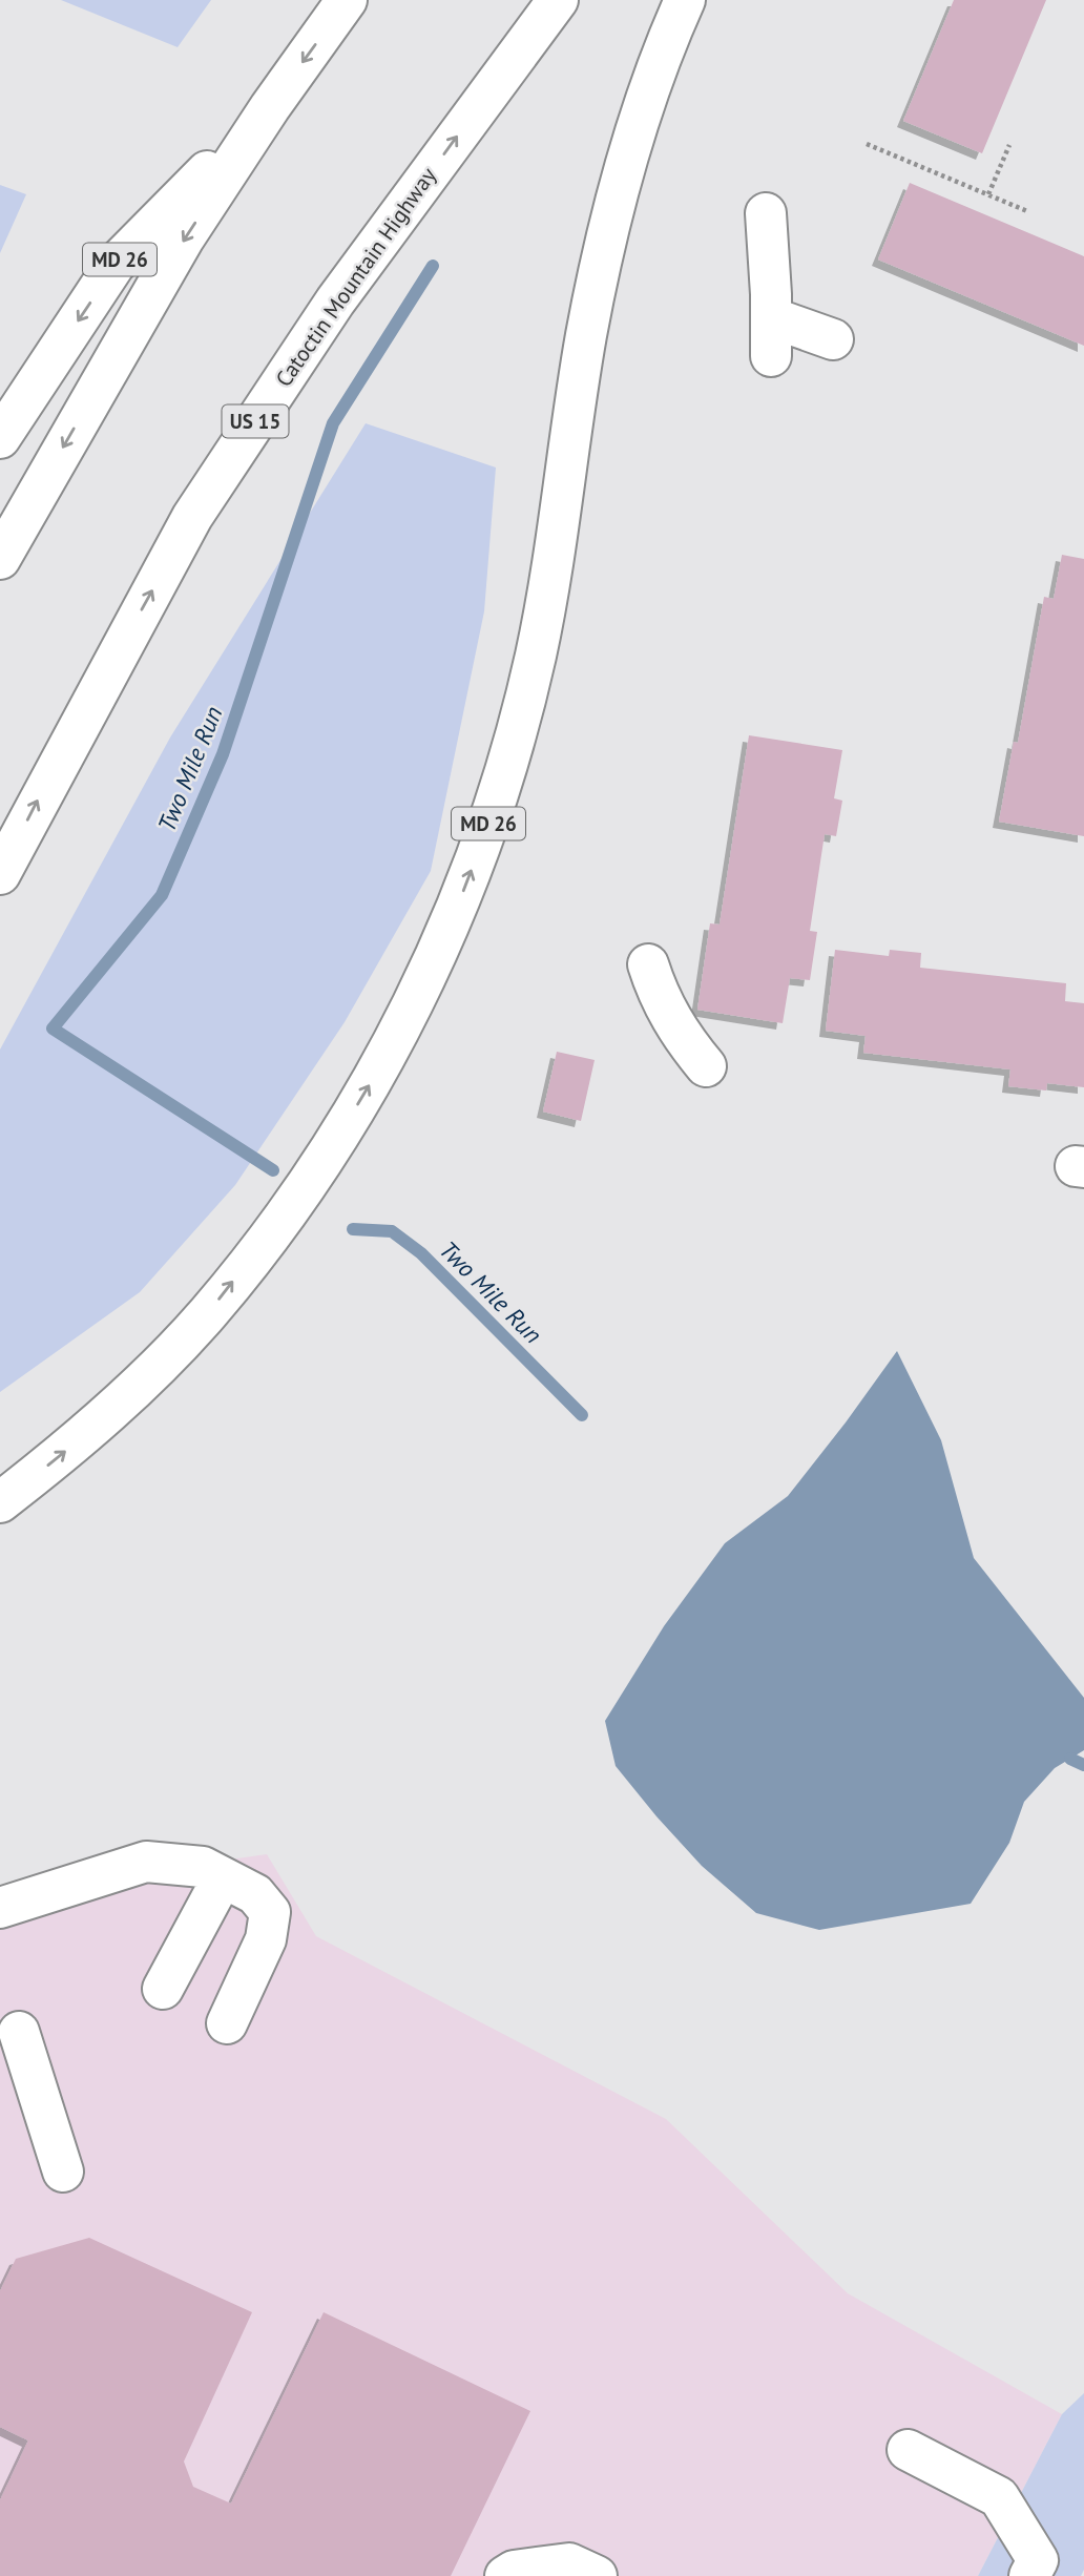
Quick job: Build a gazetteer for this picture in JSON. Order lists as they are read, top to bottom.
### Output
{
  "streets": {
    "main road": ["MD 26", "Catoctin Mountain Highway", "US 15"]
  },
  "water": ["Two Mile Run"]
}
